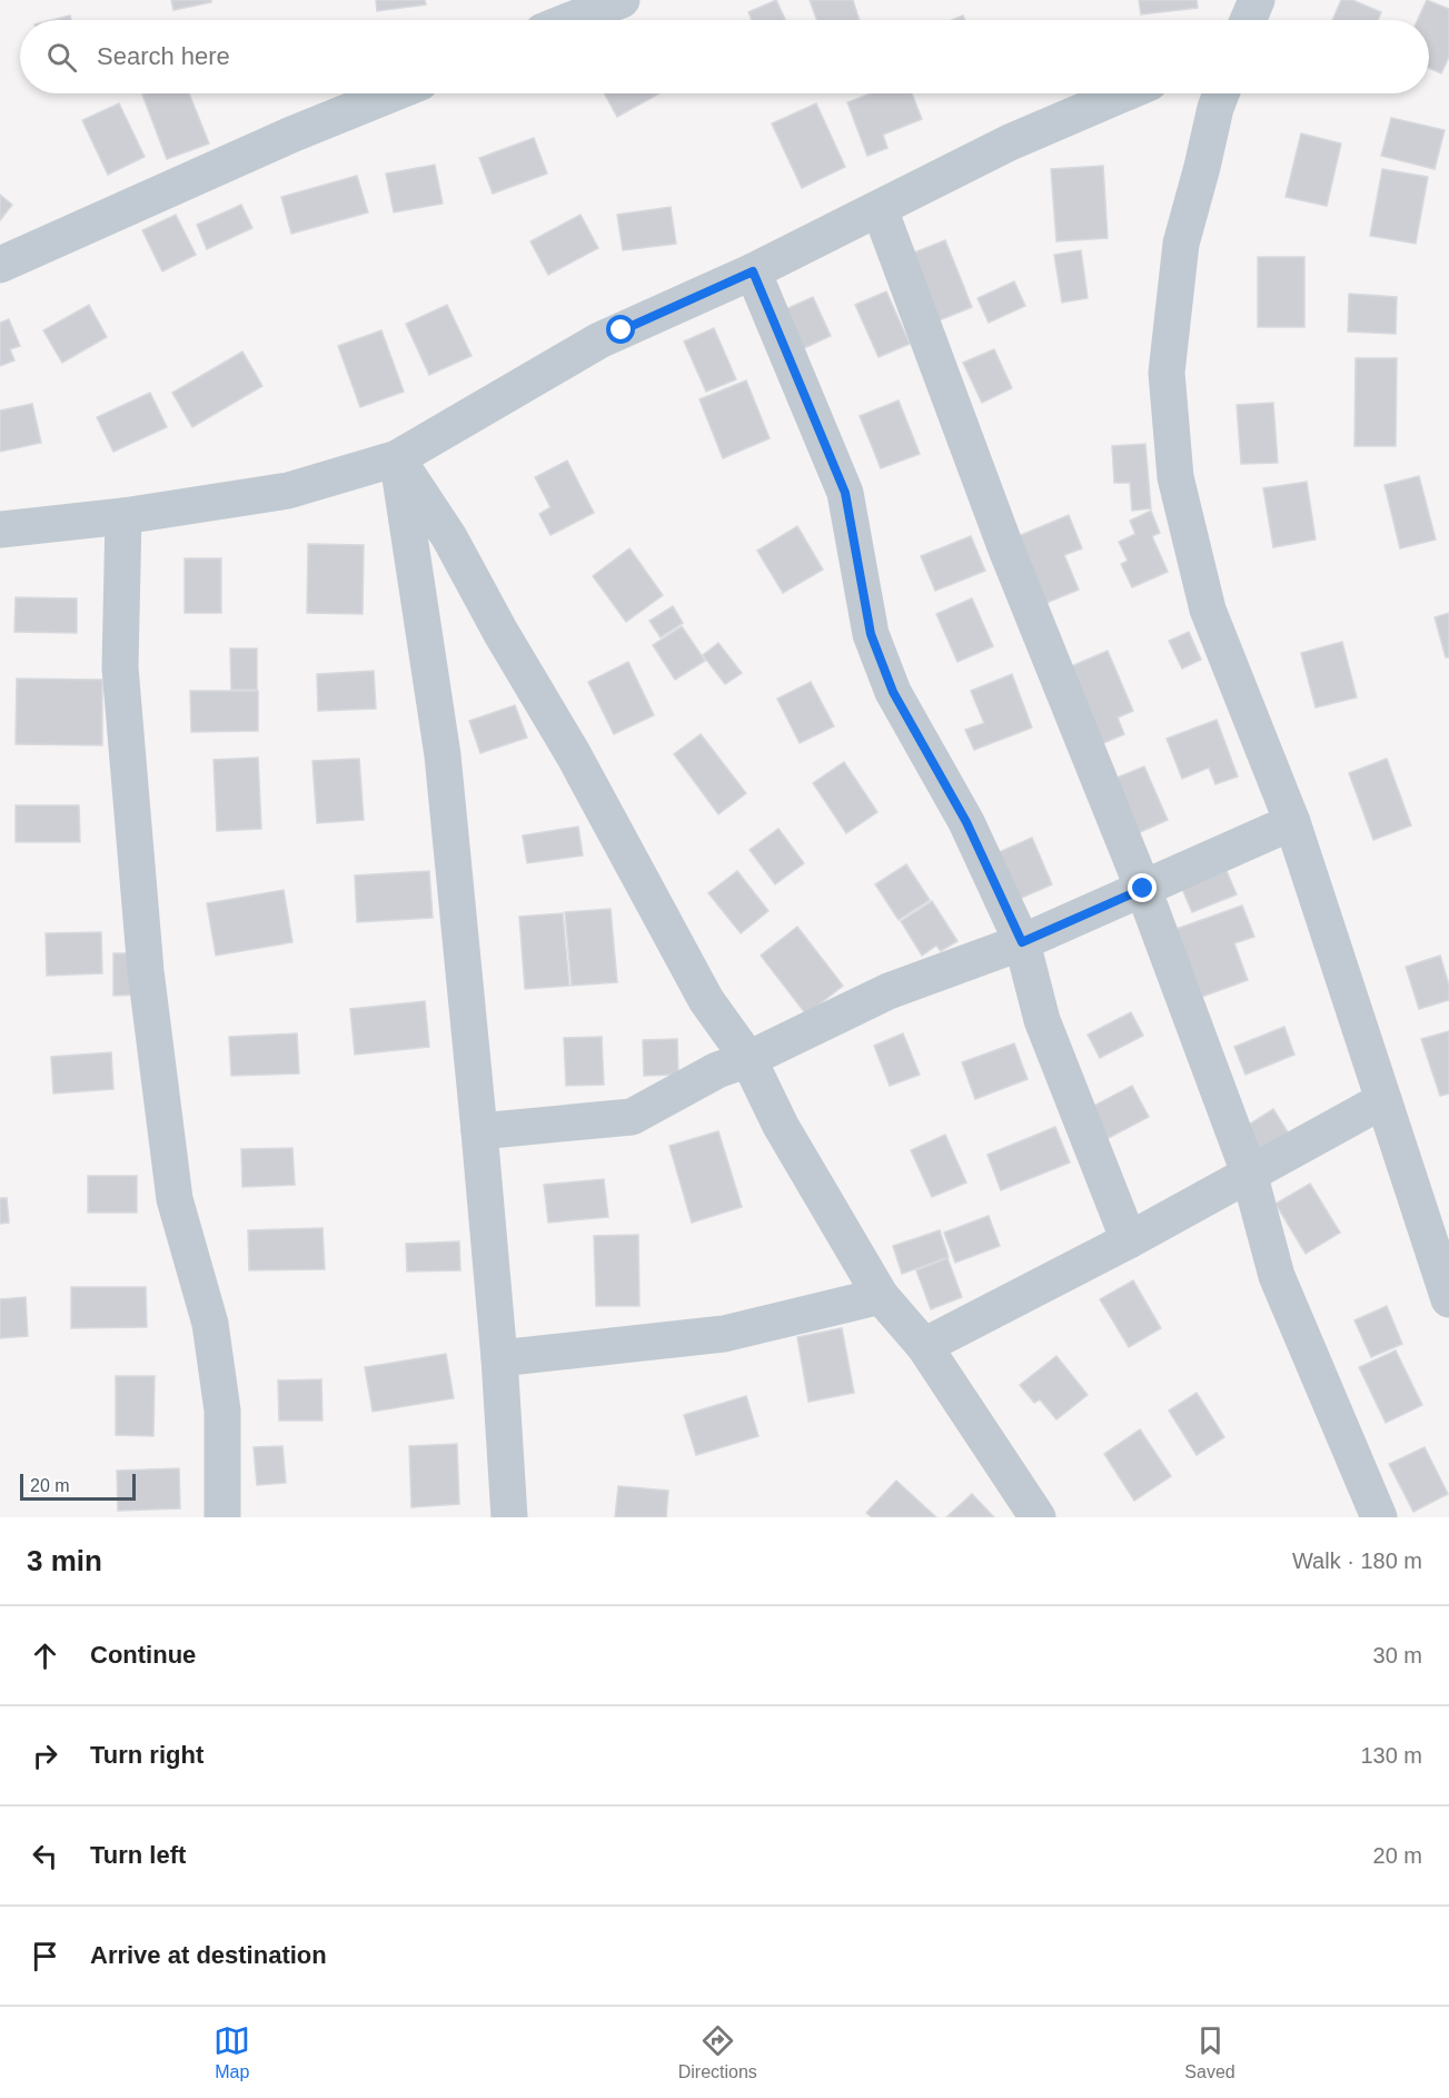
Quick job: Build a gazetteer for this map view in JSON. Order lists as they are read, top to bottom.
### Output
{
  "scale_bar": "20 m",
  "page": {
    "search": "Search here",
    "scale": "20 m",
    "heading": ["3 min", "Walk · 180 m"],
    "list": [
      ["Continue", "30 m"],
      ["Turn right", "130 m"],
      ["Turn left", "20 m"],
      "Arrive at destination"
    ],
    "nav": ["Map", "Directions", "Saved"]
  }
}
